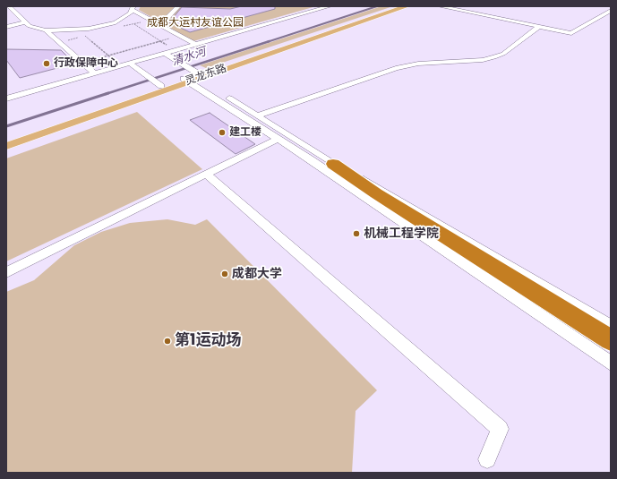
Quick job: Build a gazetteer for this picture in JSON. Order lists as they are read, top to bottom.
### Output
{
  "streets": {
    "main road": ["灵龙东路"]
  },
  "water": ["清水河"],
  "parks": ["成都大运村友谊公园"],
  "places": [
    "行政保障中心",
    "建工楼",
    "机械工程学院",
    "成都大学",
    "第1运动场"
  ]
}
